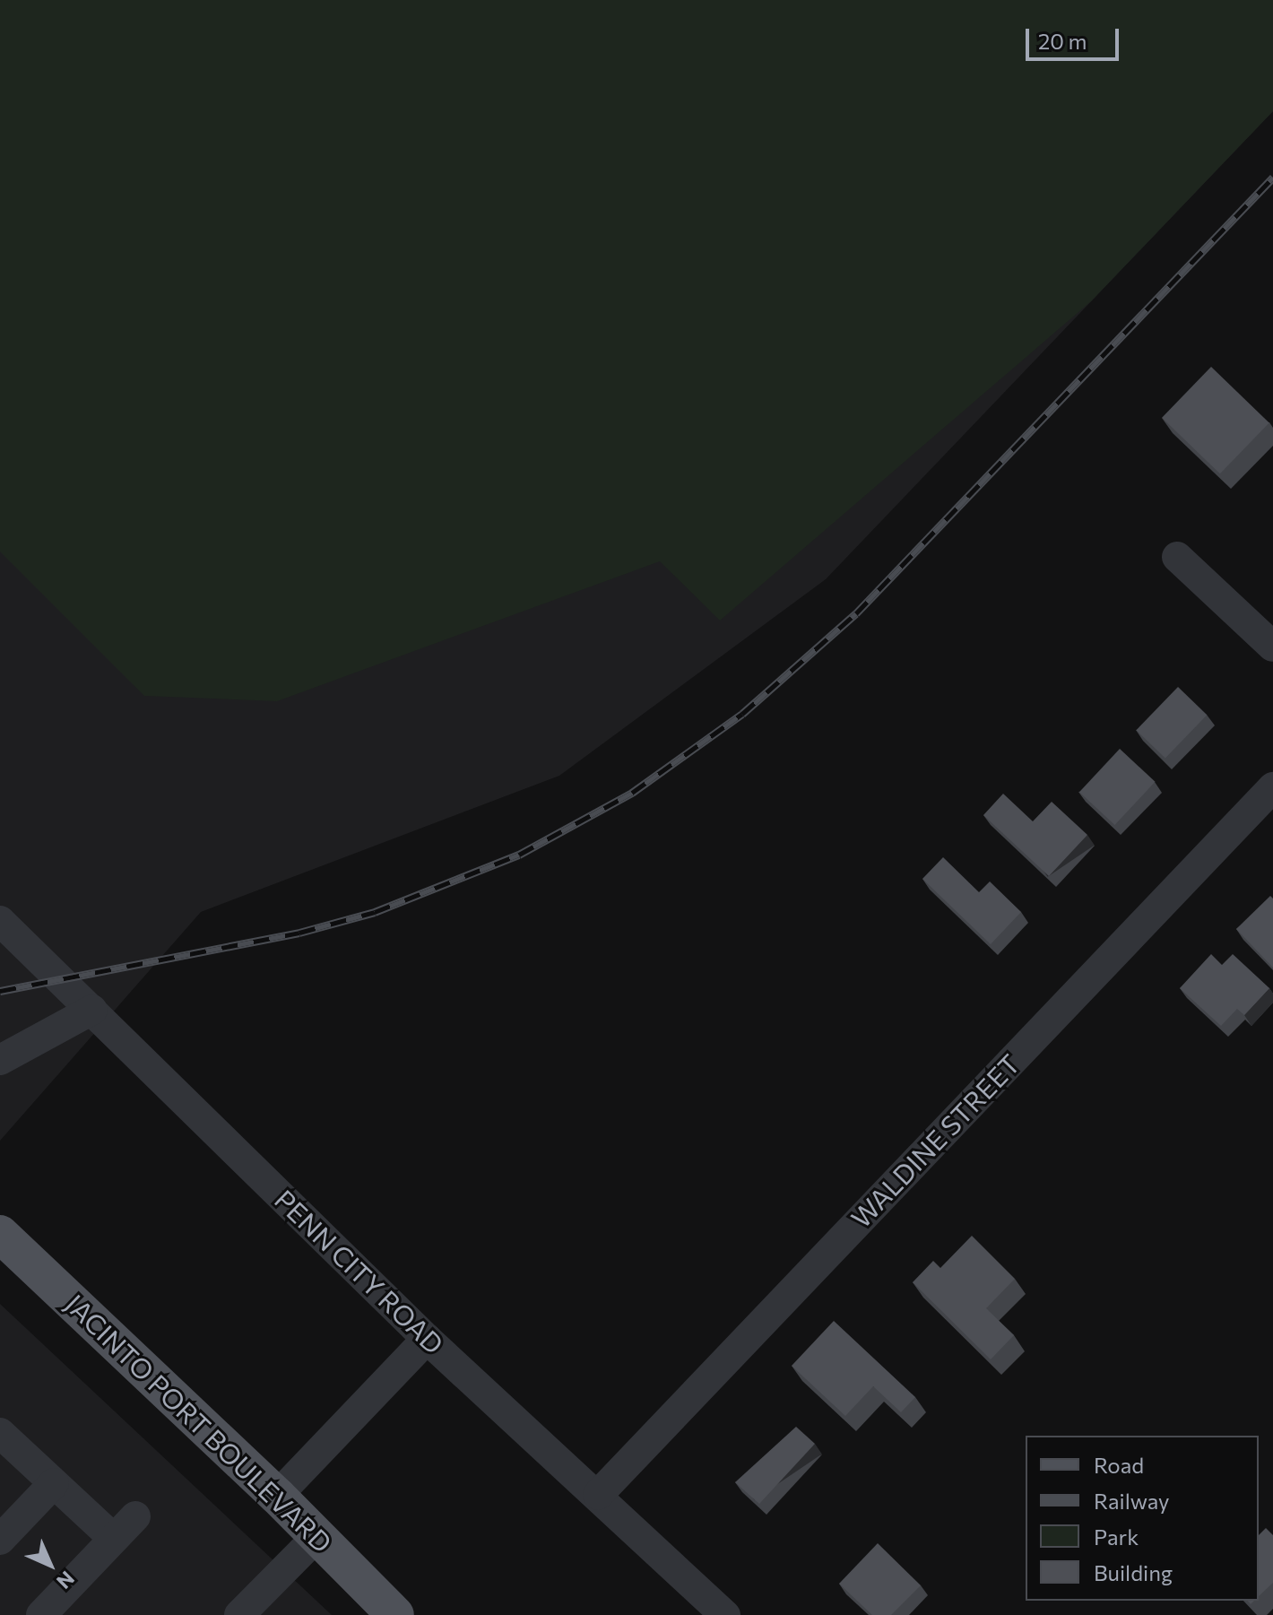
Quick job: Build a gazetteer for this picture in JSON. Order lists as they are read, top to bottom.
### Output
{
  "streets": {
    "main road": ["JACINTO PORT BOULEVARD"],
    "street": ["WALDINE STREET", "PENN CITY ROAD"]
  },
  "crossings": [
    ["WALDINE STREET", "PENN CITY ROAD"]
  ],
  "legend": [
    "Road",
    "Railway",
    "Park",
    "Building"
  ],
  "scale_bar": "20 m",
  "north": "bottom right"
}
